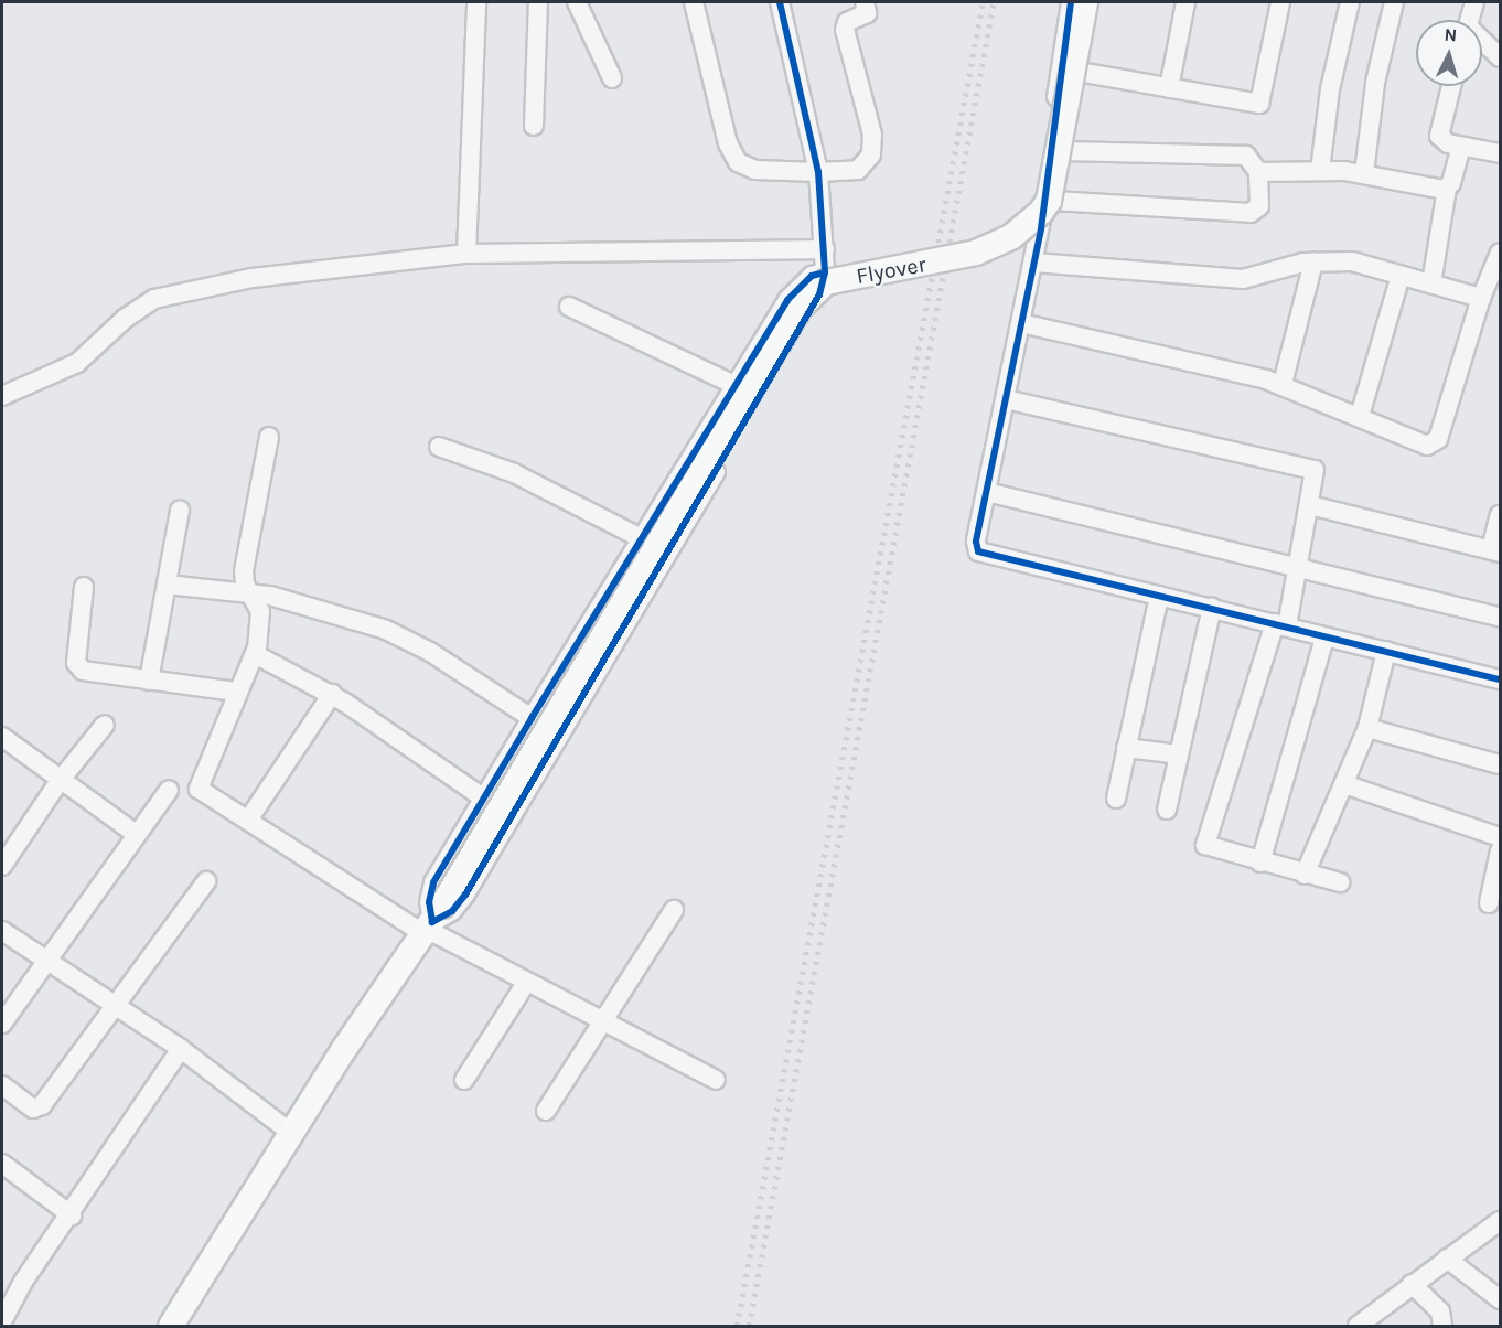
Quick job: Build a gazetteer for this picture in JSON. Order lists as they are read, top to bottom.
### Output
{
  "streets": {
    "main road": ["Flyover"]
  },
  "north": "top"
}
